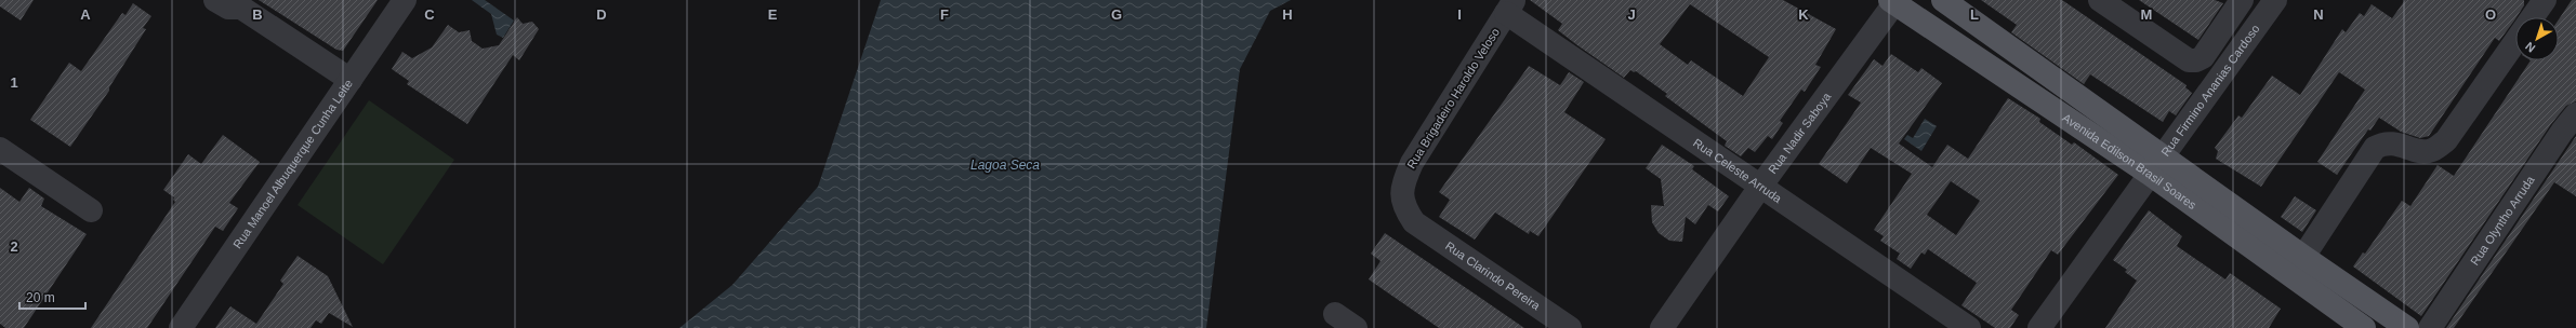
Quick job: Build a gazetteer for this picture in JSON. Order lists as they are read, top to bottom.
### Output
{
  "streets": {
    "main road": ["Avenida Edilson Brasil Soares"],
    "street": [
      "Rua Firmino Ananias Cardoso",
      "Rua Brigadeiro Haroldo Veloso",
      "Rua Nadir Saboya",
      "Rua Manoel Albuquerque Cunha Leite",
      "Rua Celeste Arruda",
      "Rua Olyntho Arruda",
      "Rua Clarindo Pereira"
    ]
  },
  "crossings": [
    ["Rua Firmino Ananias Cardoso", "Avenida Edilson Brasil Soares"],
    ["Rua Brigadeiro Haroldo Veloso", "Rua Celeste Arruda"],
    ["Rua Brigadeiro Haroldo Veloso", "Rua Clarindo Pereira"],
    ["Rua Nadir Saboya", "Avenida Edilson Brasil Soares"],
    ["Rua Nadir Saboya", "Rua Celeste Arruda"]
  ],
  "water": ["Lagoa Seca"],
  "scale_bar": "20 m",
  "north": "bottom left",
  "grid": {
    "columns": [
      "A",
      "B",
      "C",
      "D",
      "E",
      "F",
      "G",
      "H",
      "I",
      "J",
      "K",
      "L",
      "M",
      "N",
      "O"
    ],
    "rows": ["1", "2"]
  }
}
